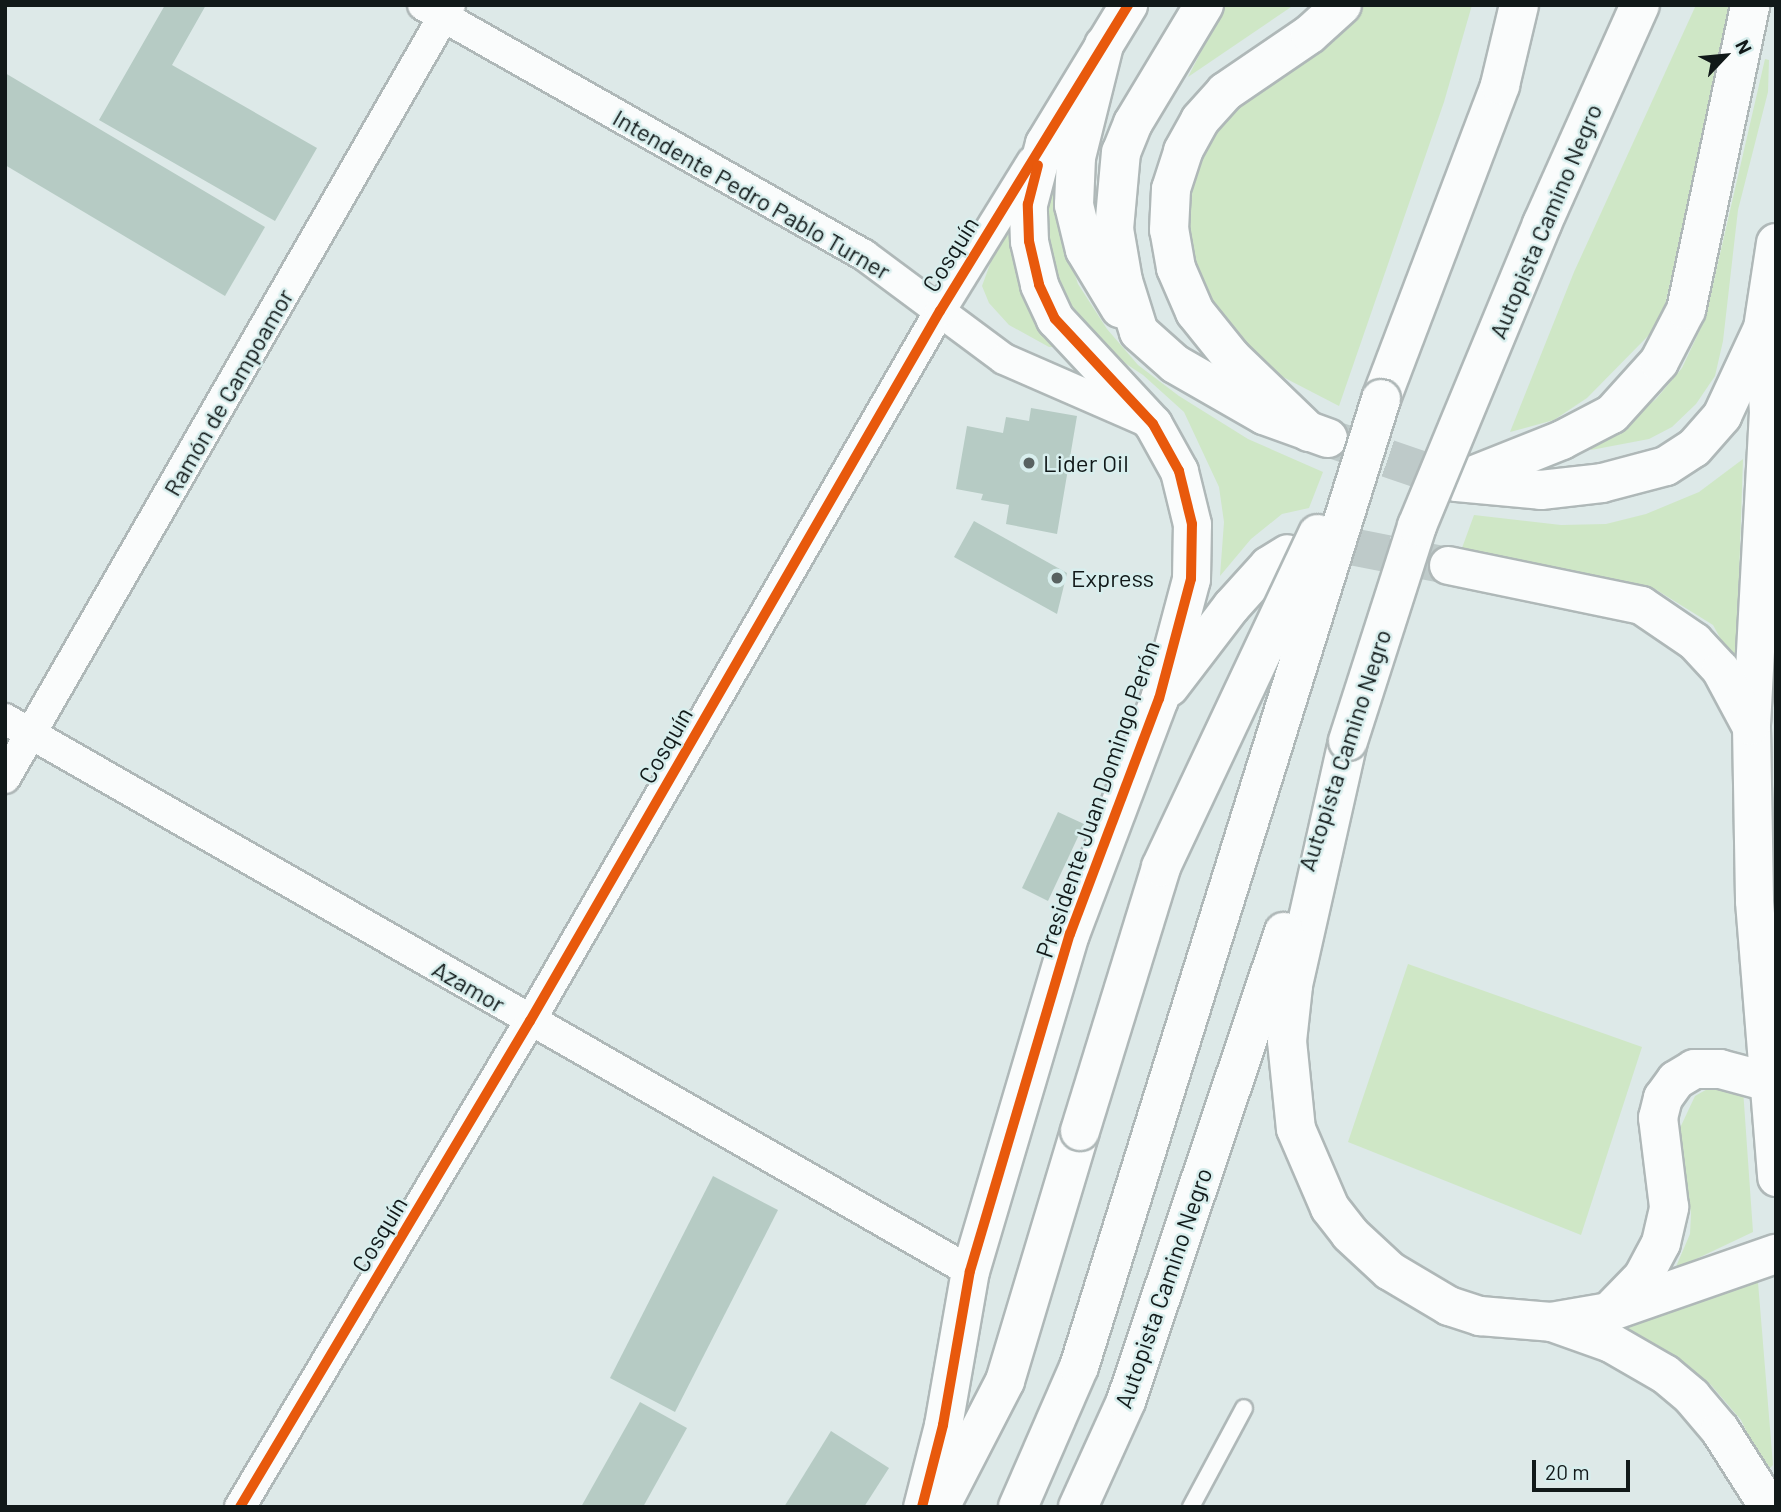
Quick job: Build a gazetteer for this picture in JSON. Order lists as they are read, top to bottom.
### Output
{
  "streets": {
    "main road": ["Autopista Camino Negro"],
    "street": [
      "Intendente Pedro Pablo Turner",
      "Cosquín",
      "Ramón de Campoamor",
      "Presidente Juan Domingo Perón",
      "Azamor"
    ]
  },
  "crossings": [
    ["Intendente Pedro Pablo Turner", "Cosquín"],
    ["Intendente Pedro Pablo Turner", "Ramón de Campoamor"],
    ["Intendente Pedro Pablo Turner", "Presidente Juan Domingo Perón"],
    ["Cosquín", "Presidente Juan Domingo Perón"],
    ["Cosquín", "Azamor"],
    ["Ramón de Campoamor", "Azamor"],
    ["Presidente Juan Domingo Perón", "Azamor"]
  ],
  "places": ["Lider Oil", "Express"],
  "scale_bar": "20 m",
  "north": "top right"
}
